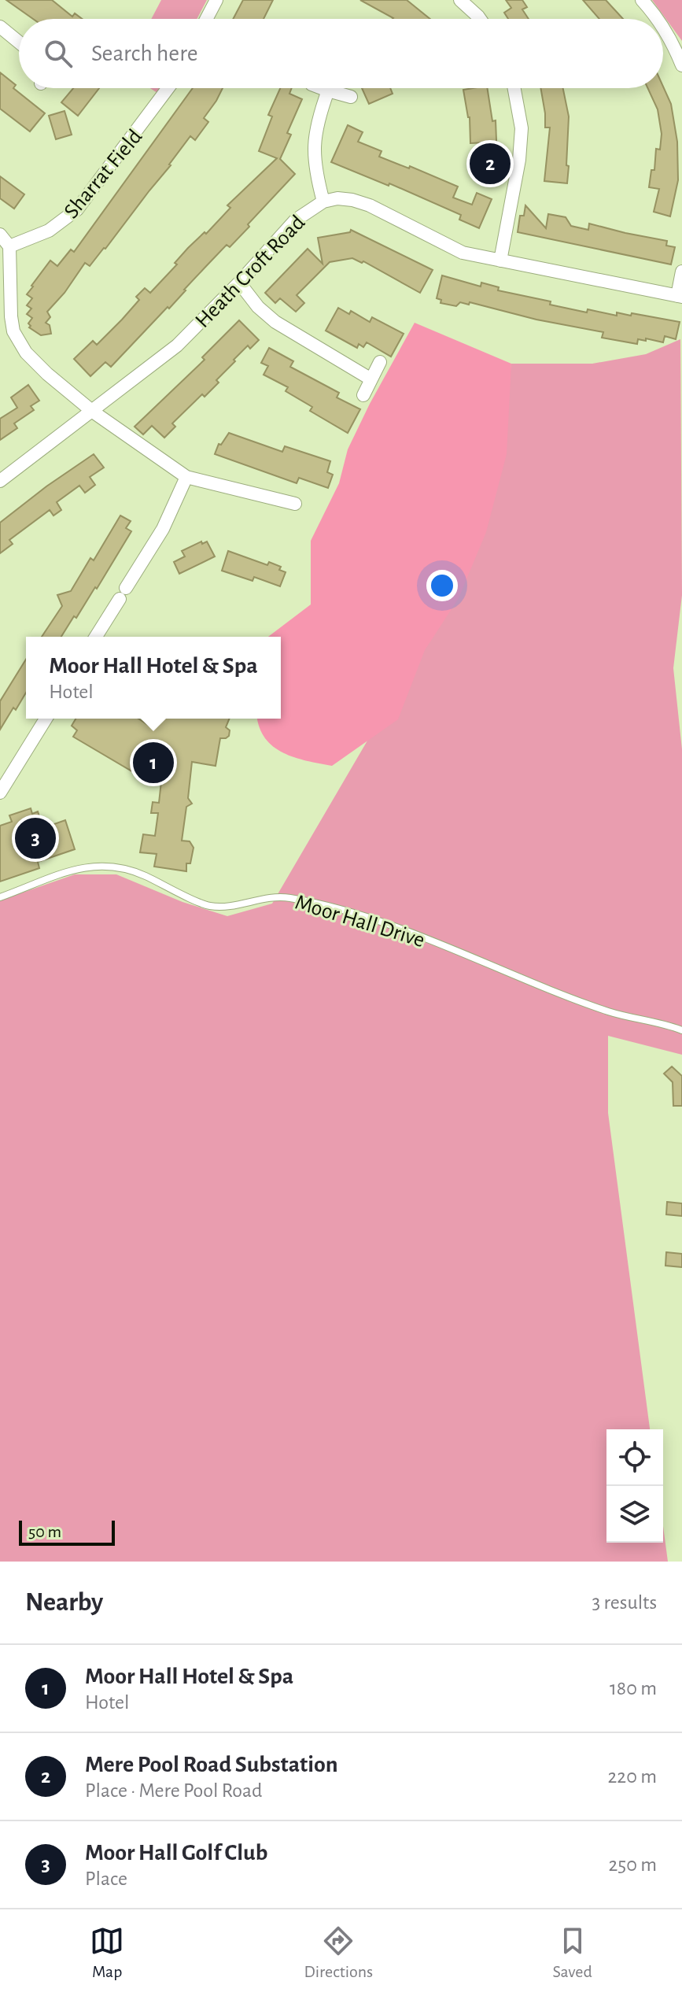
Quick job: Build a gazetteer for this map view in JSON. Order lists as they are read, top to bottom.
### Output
{
  "streets": {
    "street": ["Sharrat Field", "Heath Croft Road"],
    "lane": ["Moor Hall Drive"]
  },
  "scale_bar": "50 m",
  "page": {
    "search": "Search here",
    "pins": ["2", "1", "3"],
    "popup": ["Moor Hall Hotel & Spa", "Hotel"],
    "scale": "50 m",
    "heading": ["Nearby", "3 results"],
    "list": [
      {
        "mark": "1",
        "name": "Moor Hall Hotel & Spa",
        "note": "Hotel",
        "value": "180 m"
      },
      {
        "mark": "2",
        "name": "Mere Pool Road Substation",
        "note": "Place · Mere Pool Road",
        "value": "220 m"
      },
      {
        "mark": "3",
        "name": "Moor Hall Golf Club",
        "note": "Place",
        "value": "250 m"
      }
    ],
    "nav": ["Map", "Directions", "Saved"]
  }
}
